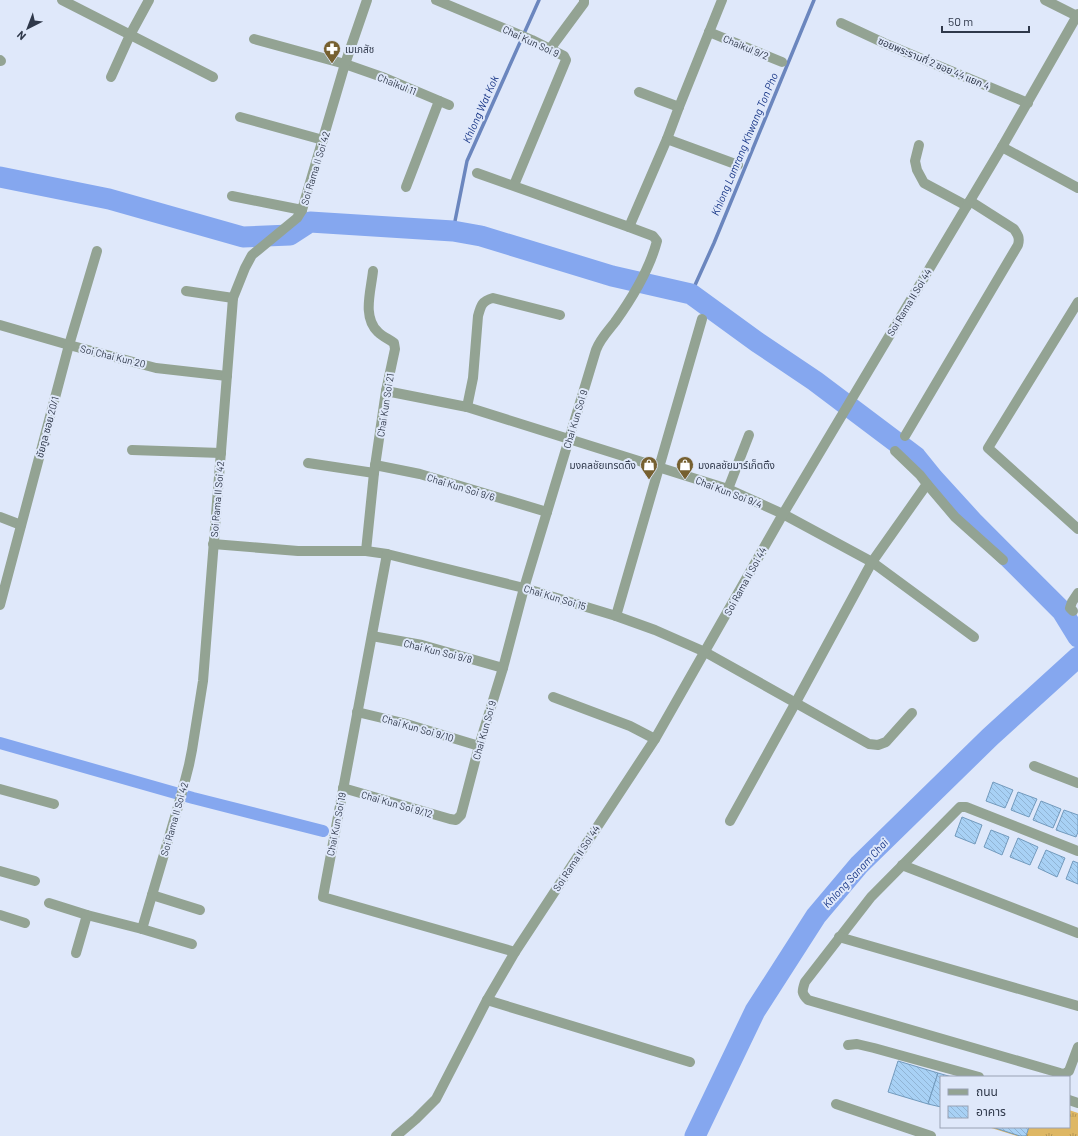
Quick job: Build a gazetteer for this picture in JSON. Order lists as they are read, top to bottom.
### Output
{
  "streets": {
    "street": [
      "Chai Kun Soi 9",
      "Chaikul 9/2",
      "ซอยพระรามที่ 2 ซอย 44 แยก 4",
      "Chaikul 11",
      "Soi Rama II Soi 42",
      "Soi Rama II Soi 44",
      "Soi Chai Kun 20",
      "Chai Kun Soi 21",
      "ชัยกูล ซอย 20/1",
      "Chai Kun Soi 9/6",
      "Chai Kun Soi 9/4",
      "Chai Kun Soi 15",
      "Chai Kun Soi 9/8",
      "Chai Kun Soi 9/10",
      "Chai Kun Soi 9/12",
      "Chai Kun Soi 19"
    ]
  },
  "crossings": [
    ["Chai Kun Soi 9", "Chai Kun Soi 9/6"],
    ["Chai Kun Soi 9", "Chai Kun Soi 9/4"],
    ["Chai Kun Soi 9", "Chai Kun Soi 15"],
    ["Chai Kun Soi 9", "Chai Kun Soi 9/8"],
    ["Chai Kun Soi 9", "Chai Kun Soi 9/10"],
    ["Chai Kun Soi 9", "Chai Kun Soi 9/12"],
    ["ซอยพระรามที่ 2 ซอย 44 แยก 4", "Soi Rama II Soi 44"],
    ["Chaikul 11", "Soi Rama II Soi 42"],
    ["Soi Rama II Soi 42", "Soi Chai Kun 20"],
    ["Soi Rama II Soi 42", "Chai Kun Soi 15"],
    ["Soi Rama II Soi 44", "Chai Kun Soi 9/4"],
    ["Soi Rama II Soi 44", "Chai Kun Soi 15"],
    ["Soi Rama II Soi 44", "Chai Kun Soi 19"],
    ["Soi Chai Kun 20", "ชัยกูล ซอย 20/1"],
    ["Chai Kun Soi 21", "Chai Kun Soi 9/6"],
    ["Chai Kun Soi 21", "Chai Kun Soi 9/4"],
    ["Chai Kun Soi 21", "Chai Kun Soi 15"],
    ["Chai Kun Soi 15", "Chai Kun Soi 19"],
    ["Chai Kun Soi 9/8", "Chai Kun Soi 19"],
    ["Chai Kun Soi 9/10", "Chai Kun Soi 19"],
    ["Chai Kun Soi 9/12", "Chai Kun Soi 19"]
  ],
  "water": ["Khlong Wat Kok", "Khlong Lamrang Khwang Ton Pho", "Khlong Sanam Chai"],
  "places": {
    "pharmacy": ["เมเภสัช"],
    "shop": ["มงคลชัยเทรดดิ้ง", "มงคลชัยมาร์เก็ตติ้ง"]
  },
  "legend": ["ถนน", "อาคาร"],
  "scale_bar": "50 m",
  "north": "bottom left"
}
